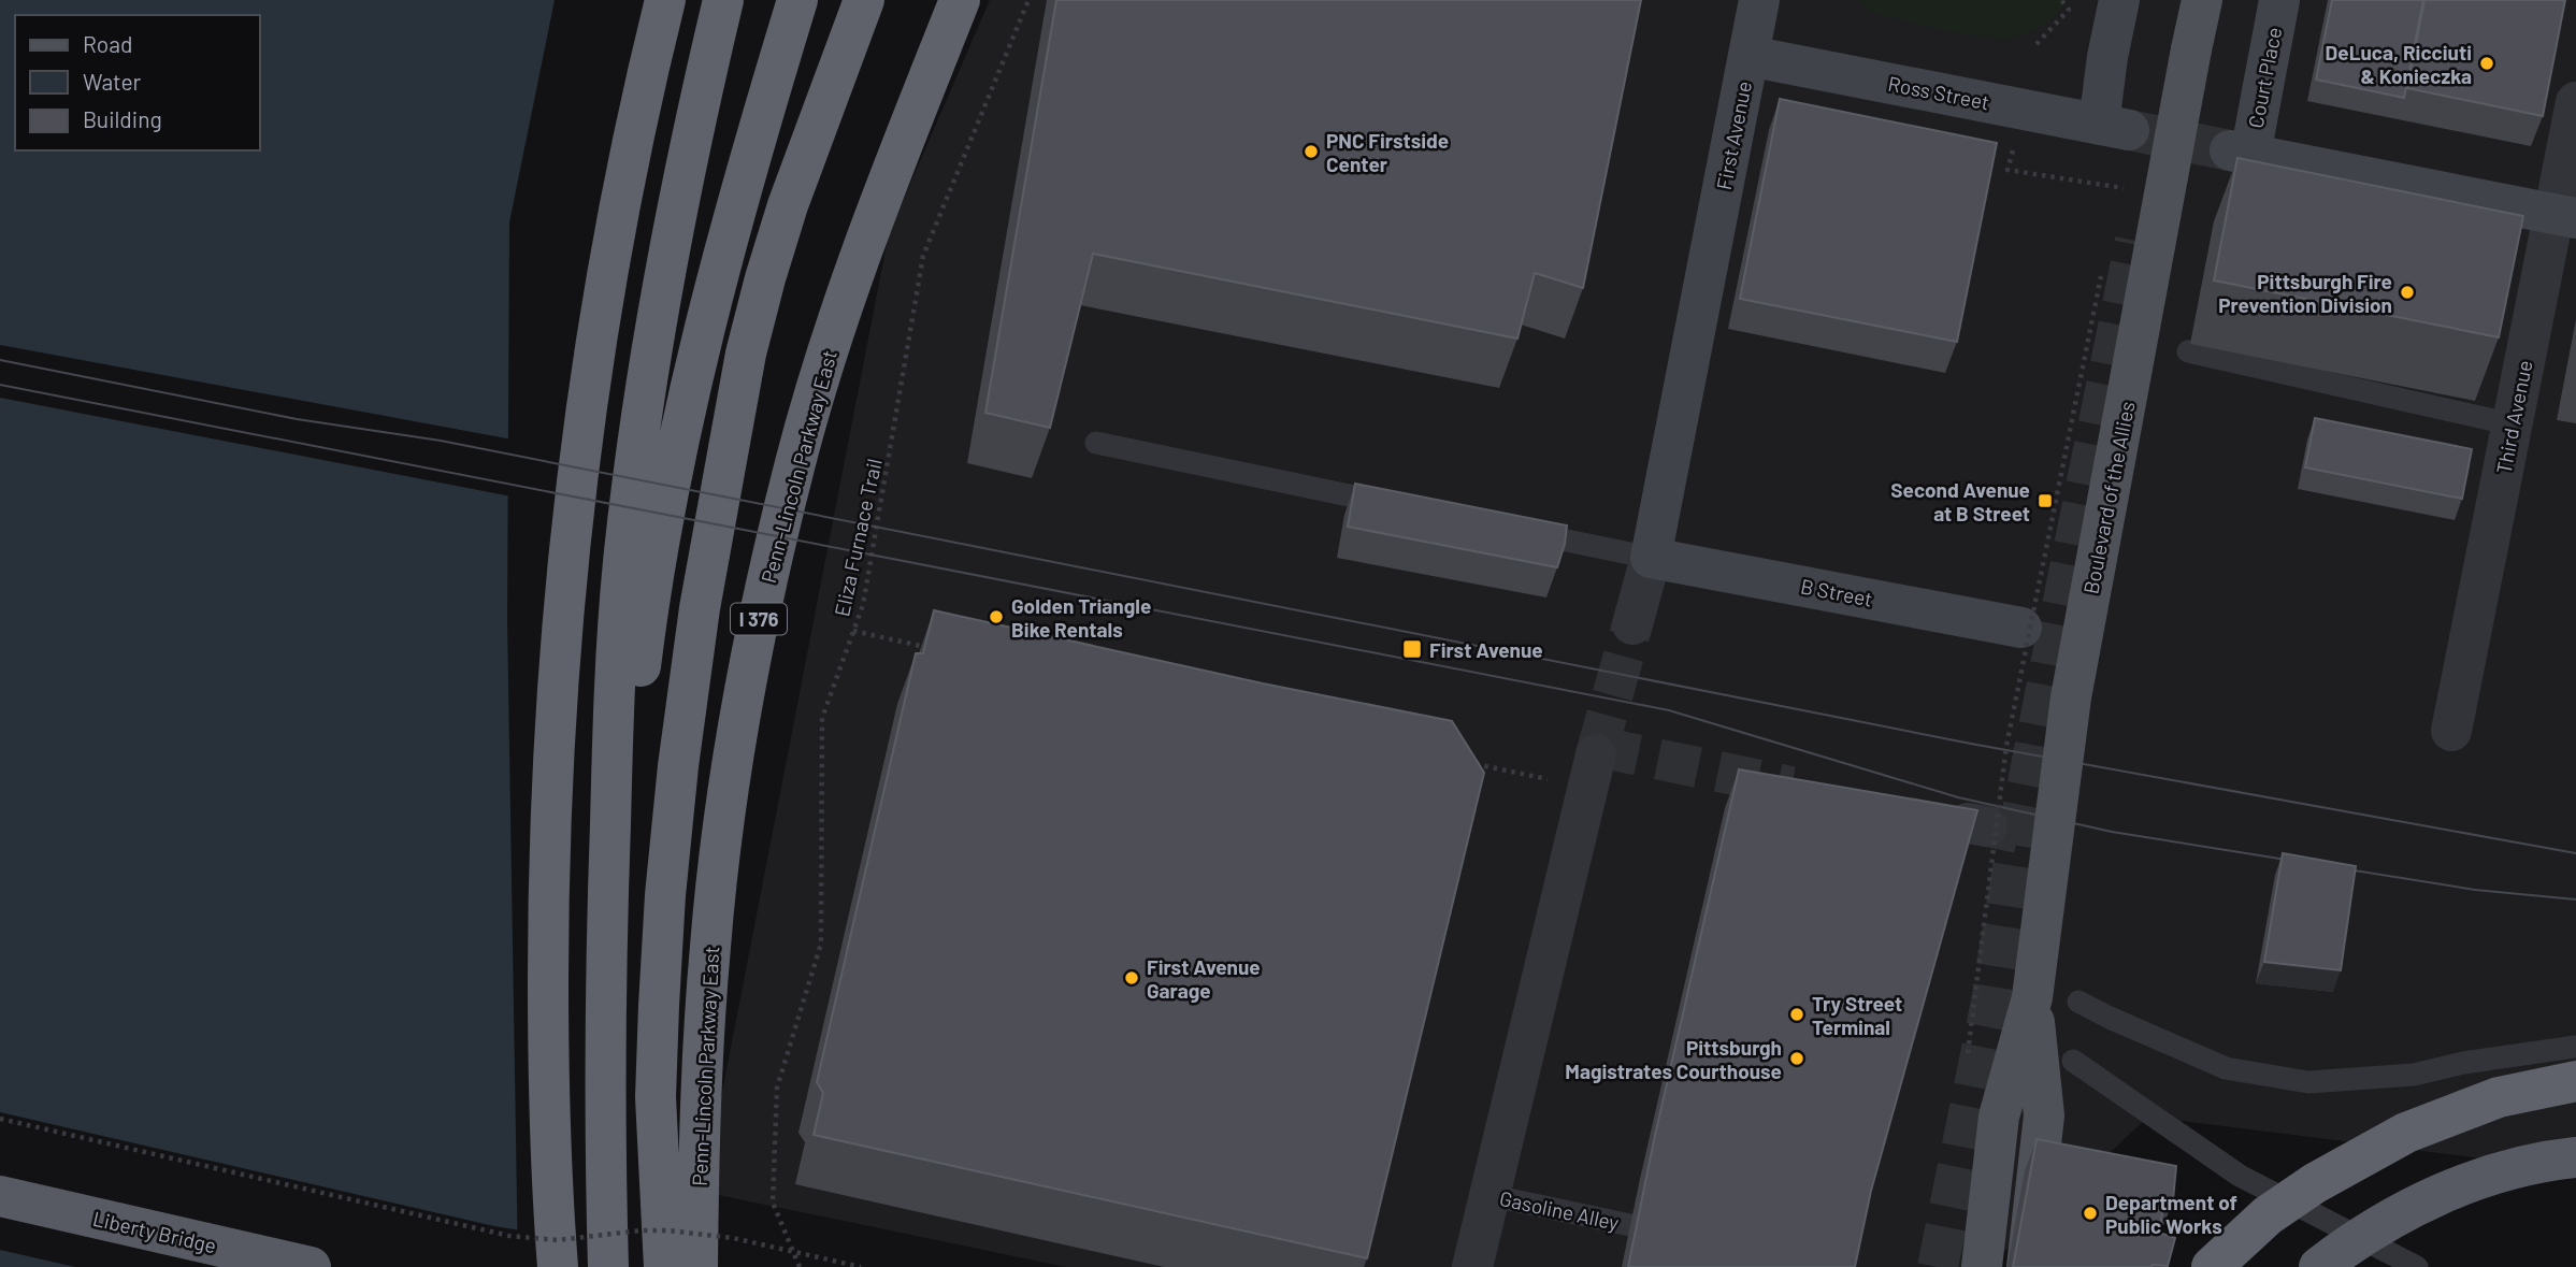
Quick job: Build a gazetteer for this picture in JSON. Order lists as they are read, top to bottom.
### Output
{
  "streets": {
    "highway": ["Penn-Lincoln Parkway East", "I 376", "Liberty Bridge"],
    "main road": [
      "Court Place",
      "Ross Street",
      "First Avenue",
      "Boulevard of the Allies",
      "B Street"
    ],
    "street": ["Third Avenue"],
    "lane": ["Gasoline Alley"],
    "path": ["Eliza Furnace Trail"]
  },
  "crossings": [
    ["Court Place", "Third Avenue"],
    ["Ross Street", "First Avenue"],
    ["First Avenue", "B Street"]
  ],
  "places": {
    "other": [
      "DeLuca, Ricciuti & Konieczka",
      "PNC Firstside Center",
      "Pittsburgh Fire Prevention Division",
      "Golden Triangle Bike Rentals",
      "First Avenue Garage",
      "Try Street Terminal",
      "Pittsburgh Magistrates Courthouse",
      "Department of Public Works"
    ],
    "transit": ["Second Avenue at B Street", "First Avenue"]
  },
  "legend": ["Road", "Water", "Building"]
}
